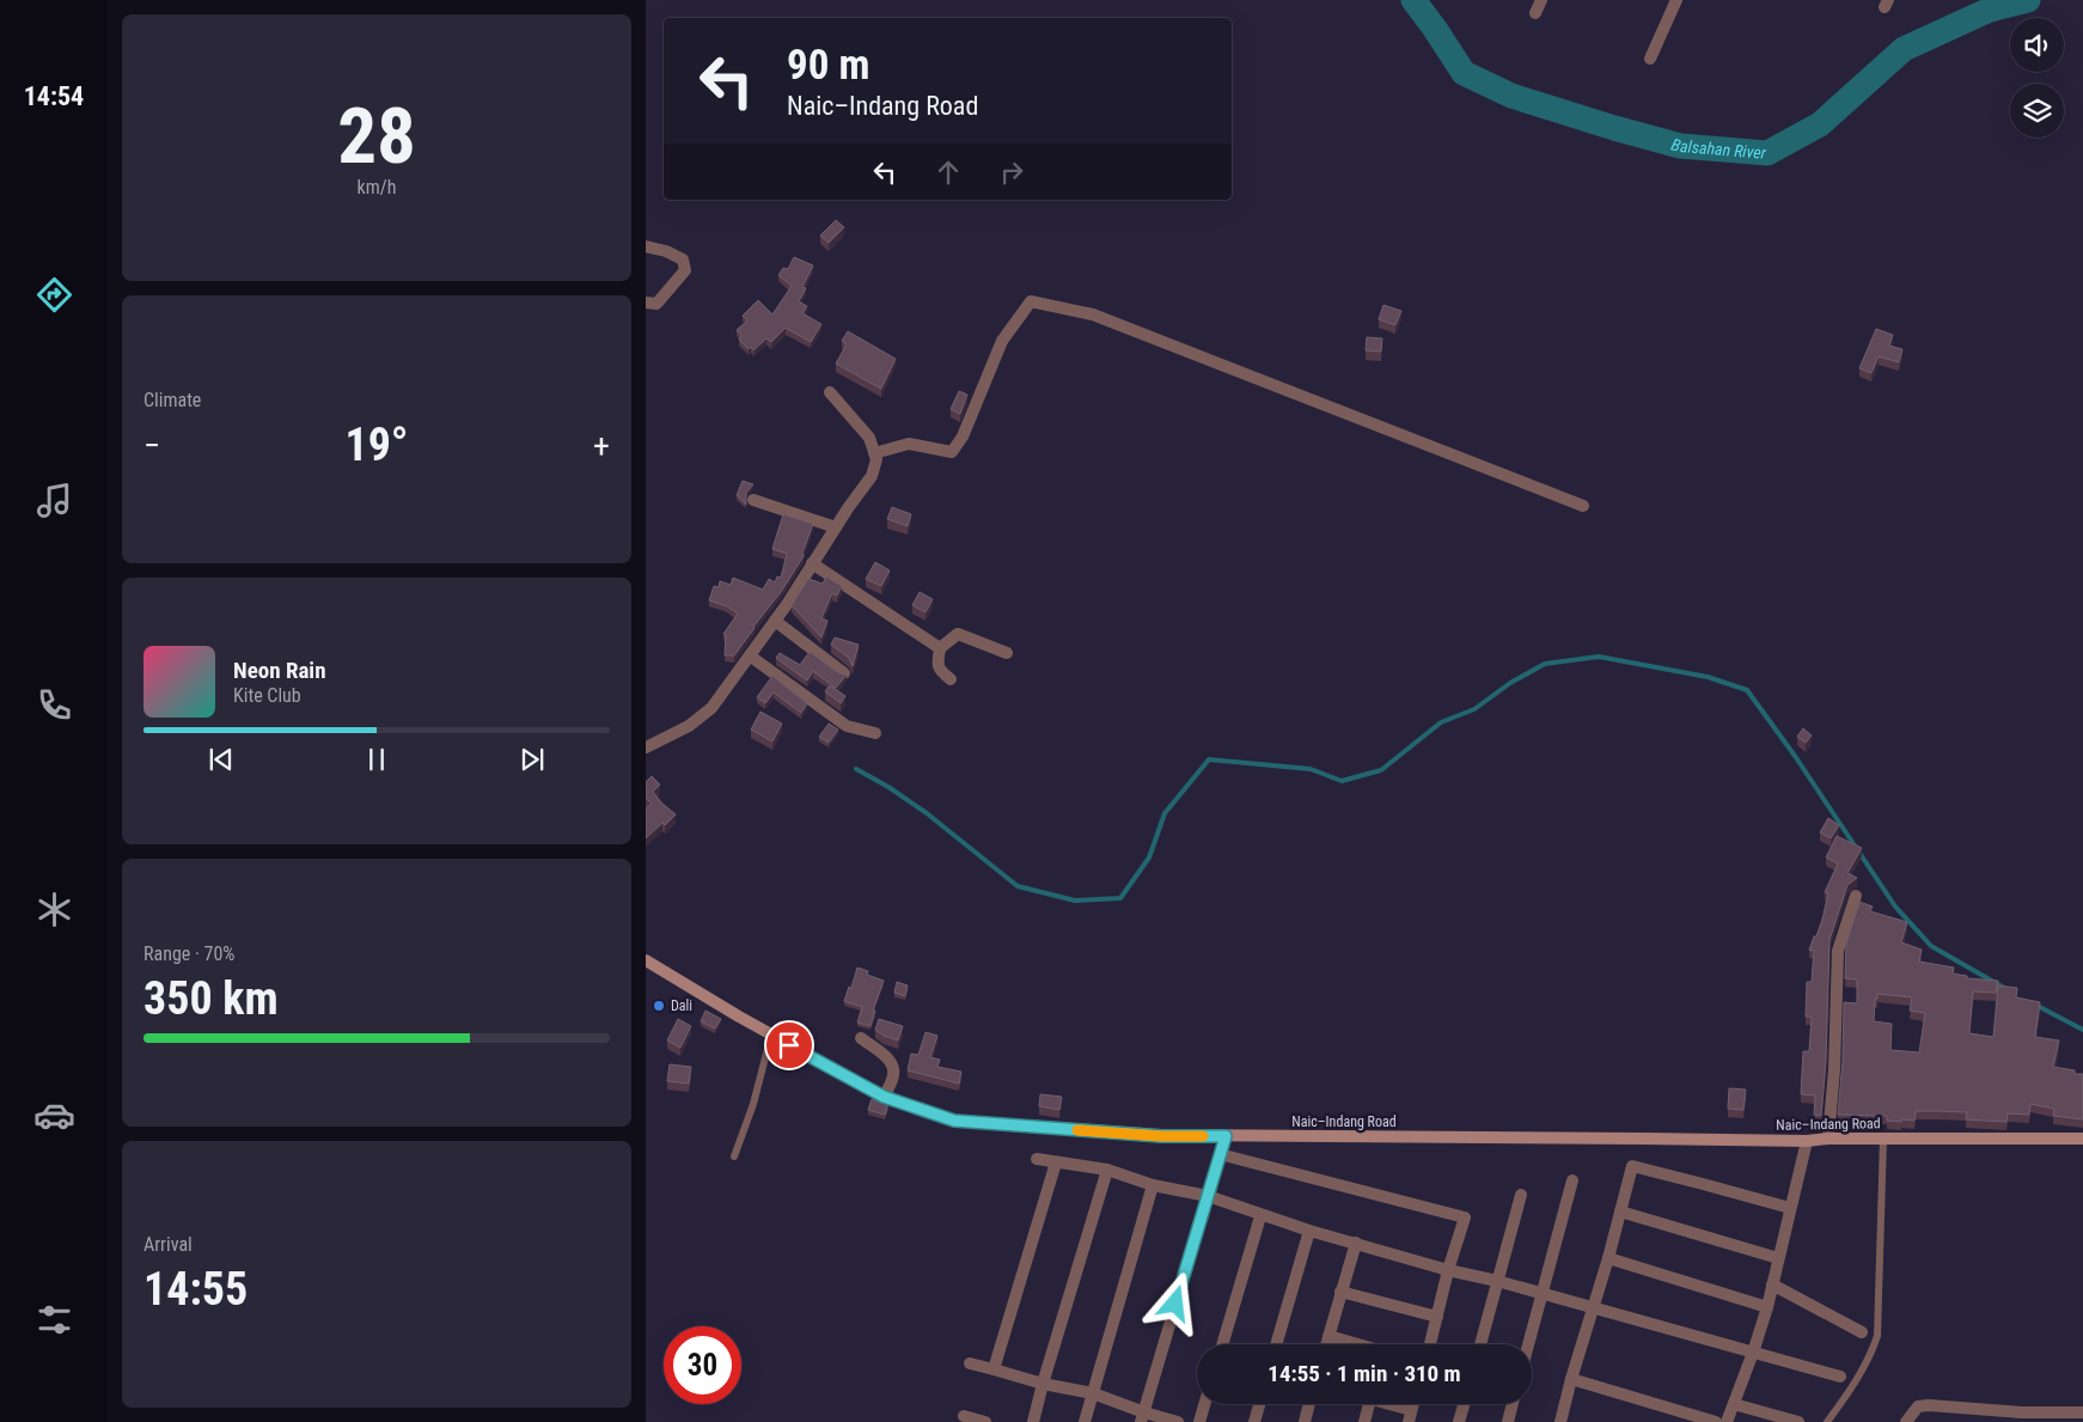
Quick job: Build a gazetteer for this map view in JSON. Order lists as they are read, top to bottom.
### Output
{
  "streets": {
    "main road": ["Naic–Indang Road"]
  },
  "water": ["Balsahan River"],
  "places": ["Dali"],
  "page": {
    "tabs": "14:54",
    "tile": [
      ["28", "km/h"],
      "Climate",
      ["Range · 70%", "350 km"],
      ["Arrival", "14:55"]
    ],
    "turn": ["90 m", "Naic–Indang Road"],
    "heat": ["−", "19°", "+"],
    "song": ["Neon Rain", "Kite Club"],
    "limit": "30",
    "trip": "14:55 · 1 min · 310 m"
  }
}
